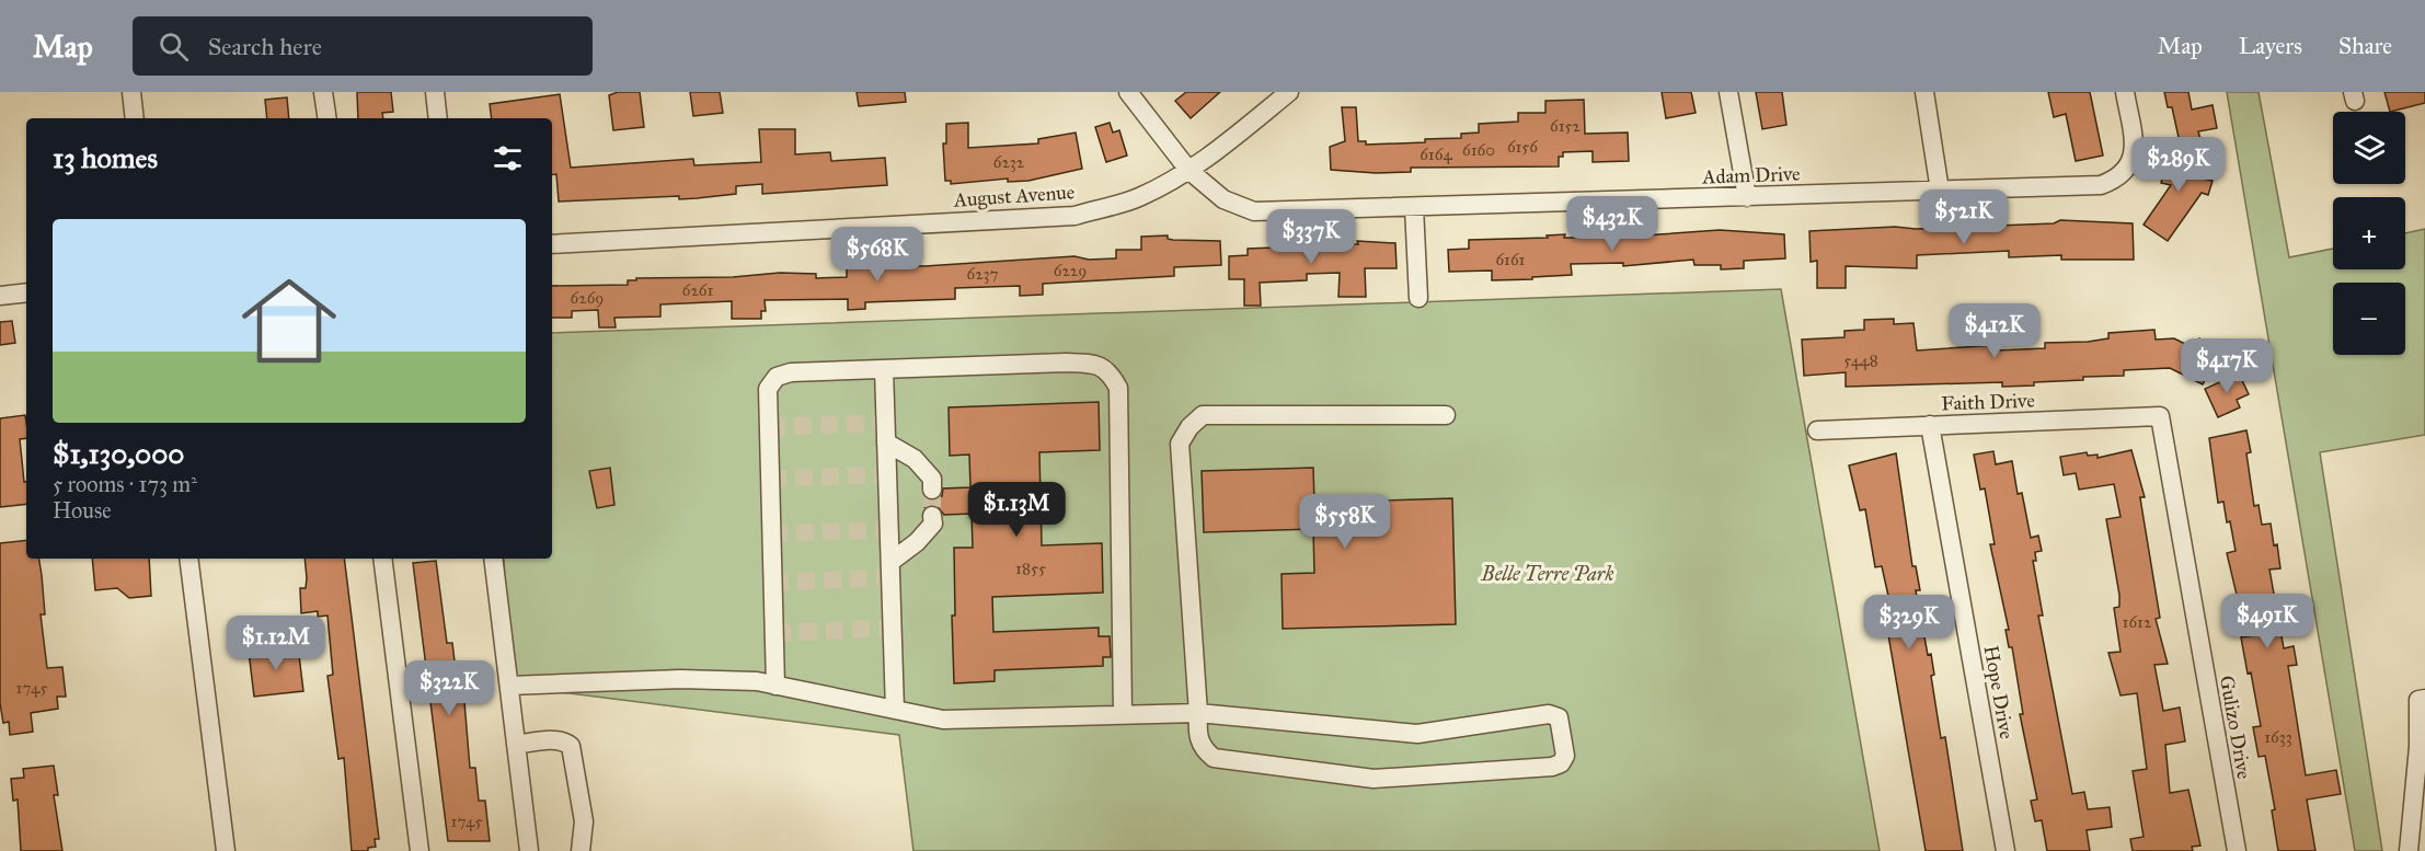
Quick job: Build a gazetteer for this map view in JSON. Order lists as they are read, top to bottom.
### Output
{
  "streets": {
    "street": [
      "Adam Drive",
      "August Avenue",
      "Faith Drive",
      "Hope Drive",
      "Gulizo Drive"
    ]
  },
  "crossings": [
    ["Adam Drive", "August Avenue"],
    ["Faith Drive", "Hope Drive"],
    ["Faith Drive", "Gulizo Drive"]
  ],
  "parks": ["Belle Terre Park"],
  "house_numbers": [
    "6152",
    "6156",
    "6160",
    "6164",
    "6232",
    "6161",
    "6229",
    "6237",
    "6261",
    "6269",
    "5448",
    "1855",
    "1612",
    "1745",
    "1633",
    "1745"
  ],
  "page": {
    "header": "Map",
    "search": "Search here",
    "nav": ["Map", "Layers", "Share"],
    "map_buttons": ["+", "−"],
    "heading": "13 homes",
    "price": [
      "$289K",
      "$521K",
      "$432K",
      "$337K",
      "$568K",
      "$412K",
      "$417K",
      "$1.13M",
      "$558K",
      "$491K",
      "$329K",
      "$1.12M",
      "$322K"
    ],
    "list": [
      {
        "name": "$1,130,000",
        "note": "5 rooms · 173 m² · House"
      }
    ]
  }
}
